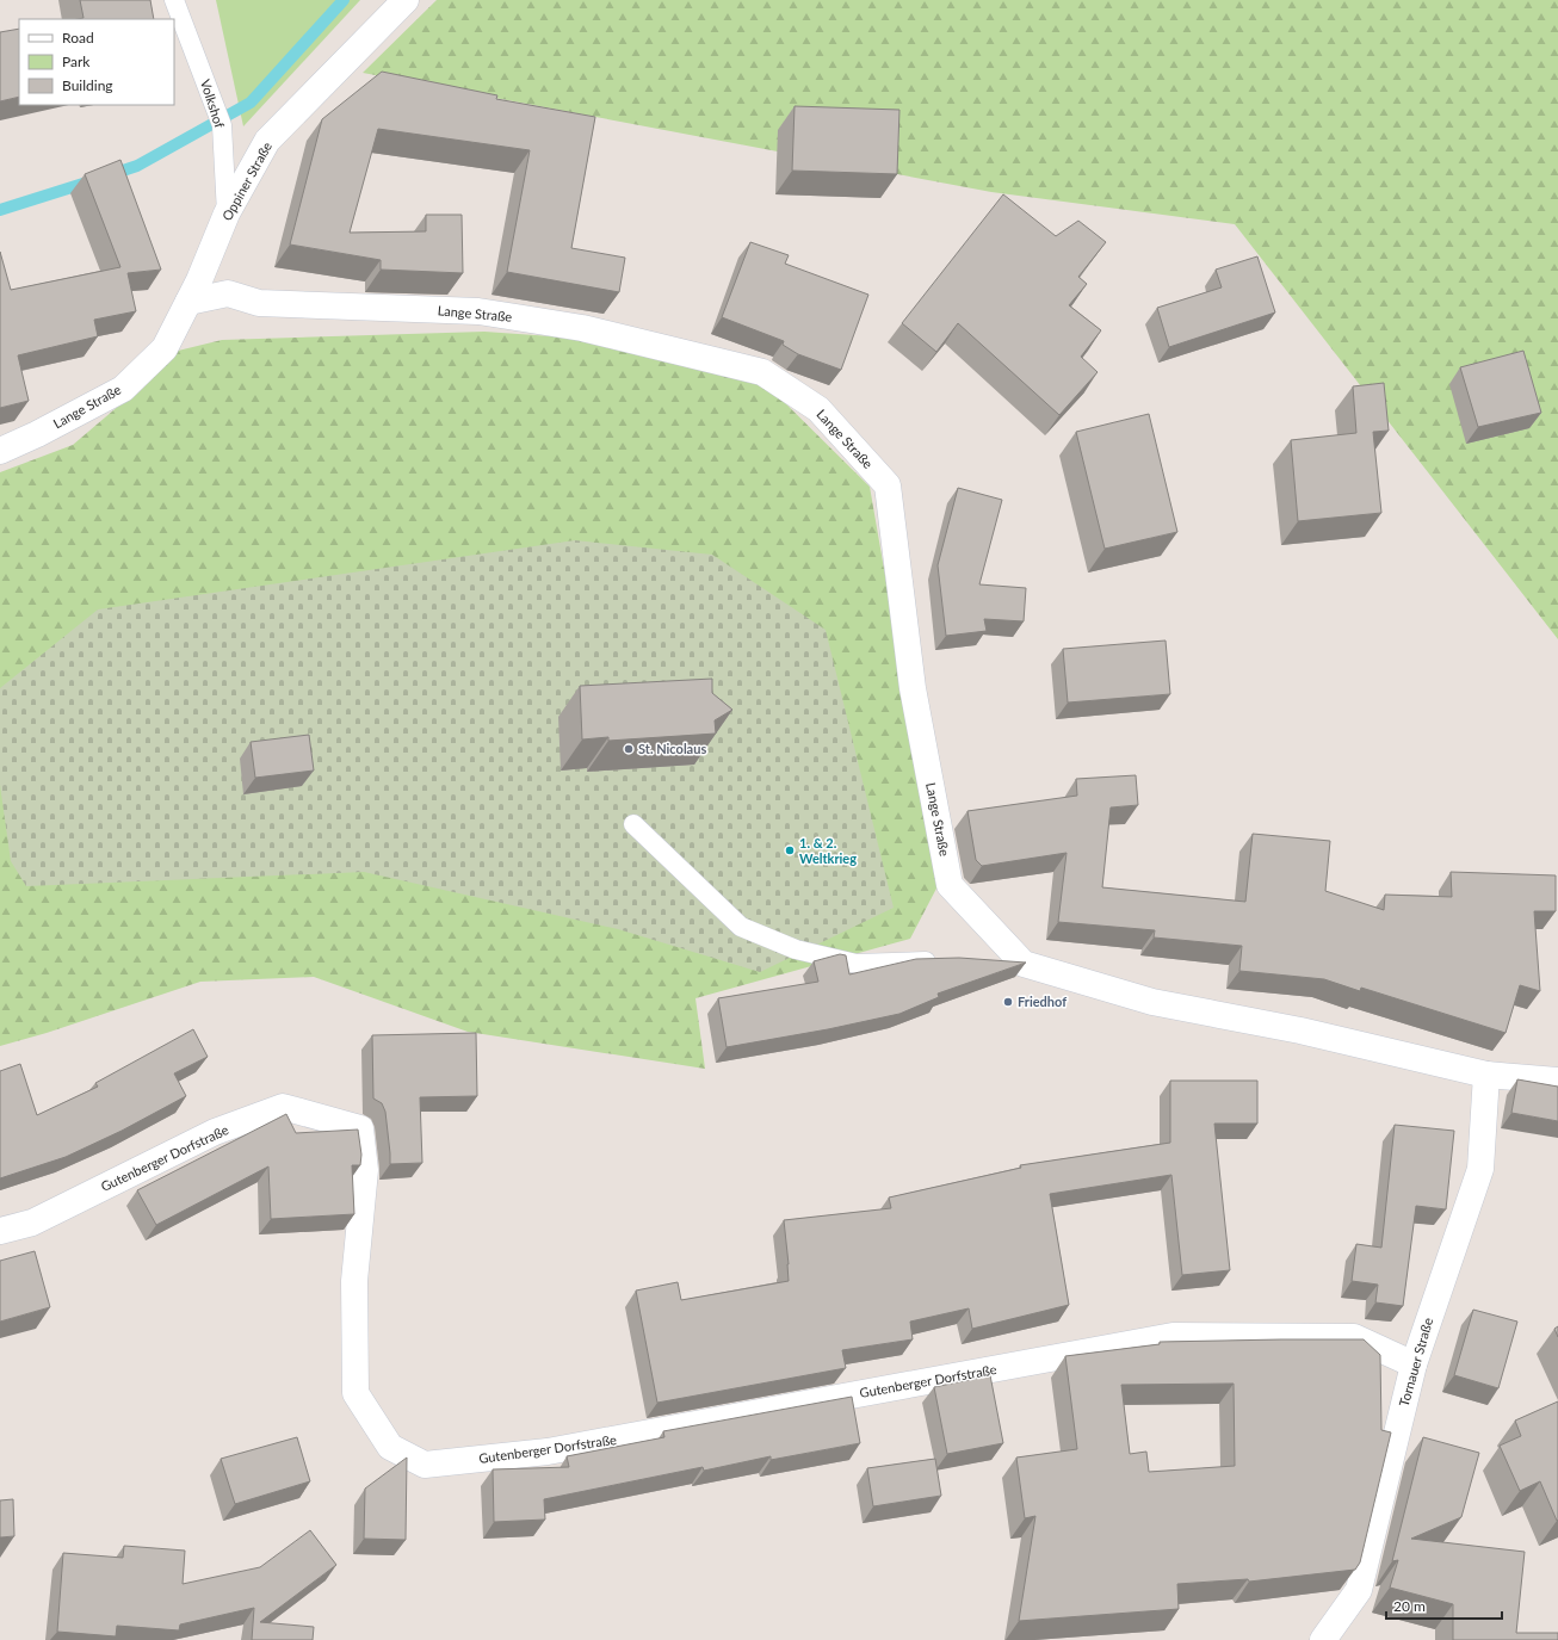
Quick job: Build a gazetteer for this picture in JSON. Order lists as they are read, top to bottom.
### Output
{
  "streets": {
    "street": [
      "Oppiner Straße",
      "Lange Straße",
      "Gutenberger Dorfstraße",
      "Tornauer Straße"
    ],
    "lane": ["Volkshof"]
  },
  "crossings": [
    ["Volkshof", "Oppiner Straße"],
    ["Oppiner Straße", "Lange Straße"],
    ["Gutenberger Dorfstraße", "Tornauer Straße"]
  ],
  "places": ["St. Nicolaus", "1. & 2. Weltkrieg", "Friedhof"],
  "legend": ["Road", "Park", "Building"],
  "scale_bar": "20 m"
}
